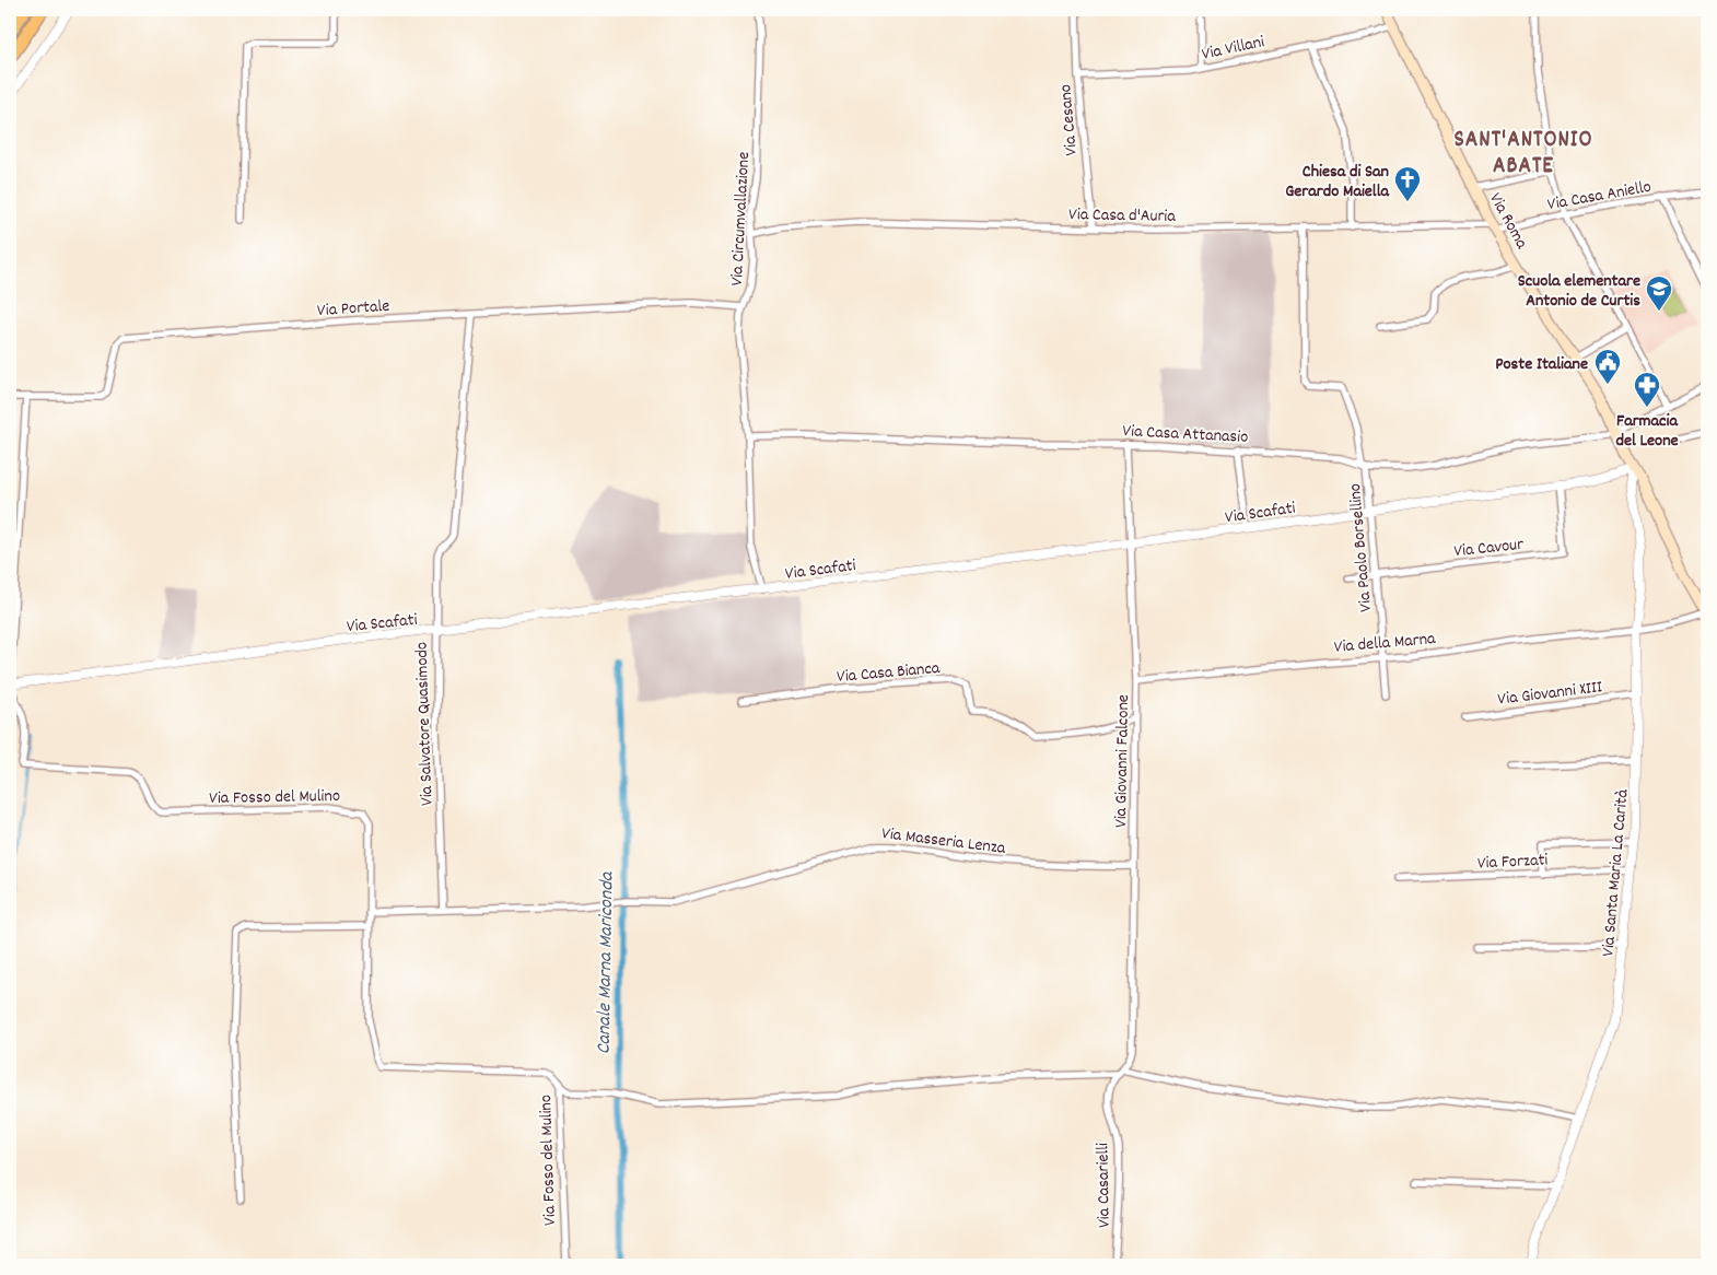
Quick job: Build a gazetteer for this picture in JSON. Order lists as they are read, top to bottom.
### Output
{
  "streets": {
    "main road": ["Via Roma"],
    "street": [
      "Via Villani",
      "Via Cesano",
      "Via Casa Aniello",
      "Via Casa d'Auria",
      "Via Circumvallazione",
      "Via Portale",
      "Via Casa Attanasio",
      "Via Scafati",
      "Via Cavour",
      "Via Paolo Borsellino",
      "Via della Marna",
      "Via Casa Bianca",
      "Via Giovanni XIII",
      "Via Salvatore Quasimodo",
      "Via Giovanni Falcone",
      "Via Fosso del Mulino",
      "Via Masseria Lenza",
      "Via Forzati",
      "Via Santa Maria La Carità",
      "Via Casarielli"
    ]
  },
  "crossings": [
    ["Via Villani", "Via Cesano"],
    ["Via Villani", "Via Roma"],
    ["Via Cesano", "Via Casa d'Auria"],
    ["Via Casa Aniello", "Via Casa d'Auria"],
    ["Via Casa Aniello", "Via Roma"],
    ["Via Casa d'Auria", "Via Circumvallazione"],
    ["Via Casa d'Auria", "Via Roma"],
    ["Via Casa d'Auria", "Via Paolo Borsellino"],
    ["Via Circumvallazione", "Via Portale"],
    ["Via Circumvallazione", "Via Casa Attanasio"],
    ["Via Circumvallazione", "Via Scafati"],
    ["Via Roma", "Via Casa Attanasio"],
    ["Via Roma", "Via Scafati"],
    ["Via Roma", "Via della Marna"],
    ["Via Roma", "Via Santa Maria La Carità"],
    ["Via Portale", "Via Salvatore Quasimodo"],
    ["Via Portale", "Via Fosso del Mulino"],
    ["Via Casa Attanasio", "Via Paolo Borsellino"],
    ["Via Casa Attanasio", "Via Giovanni Falcone"],
    ["Via Scafati", "Via Cavour"],
    ["Via Scafati", "Via Paolo Borsellino"],
    ["Via Scafati", "Via Salvatore Quasimodo"],
    ["Via Scafati", "Via Giovanni Falcone"],
    ["Via Scafati", "Via Fosso del Mulino"],
    ["Via Scafati", "Via Santa Maria La Carità"],
    ["Via Cavour", "Via Paolo Borsellino"],
    ["Via Paolo Borsellino", "Via della Marna"],
    ["Via della Marna", "Via Giovanni Falcone"],
    ["Via della Marna", "Via Santa Maria La Carità"],
    ["Via Casa Bianca", "Via Giovanni Falcone"],
    ["Via Giovanni XIII", "Via Santa Maria La Carità"],
    ["Via Salvatore Quasimodo", "Via Masseria Lenza"],
    ["Via Giovanni Falcone", "Via Masseria Lenza"],
    ["Via Giovanni Falcone", "Via Casarielli"],
    ["Via Fosso del Mulino", "Via Masseria Lenza"],
    ["Via Forzati", "Via Santa Maria La Carità"]
  ],
  "districts": ["SANT'ANTONIO ABATE"],
  "water": ["Canale Marna Mariconda"],
  "places": {
    "church": ["Chiesa di San Gerardo Maiella"],
    "school or university": ["Scuola elementare Antonio de Curtis"],
    "public building": ["Poste Italiane"],
    "pharmacy": ["Farmacia del Leone"]
  }
}
